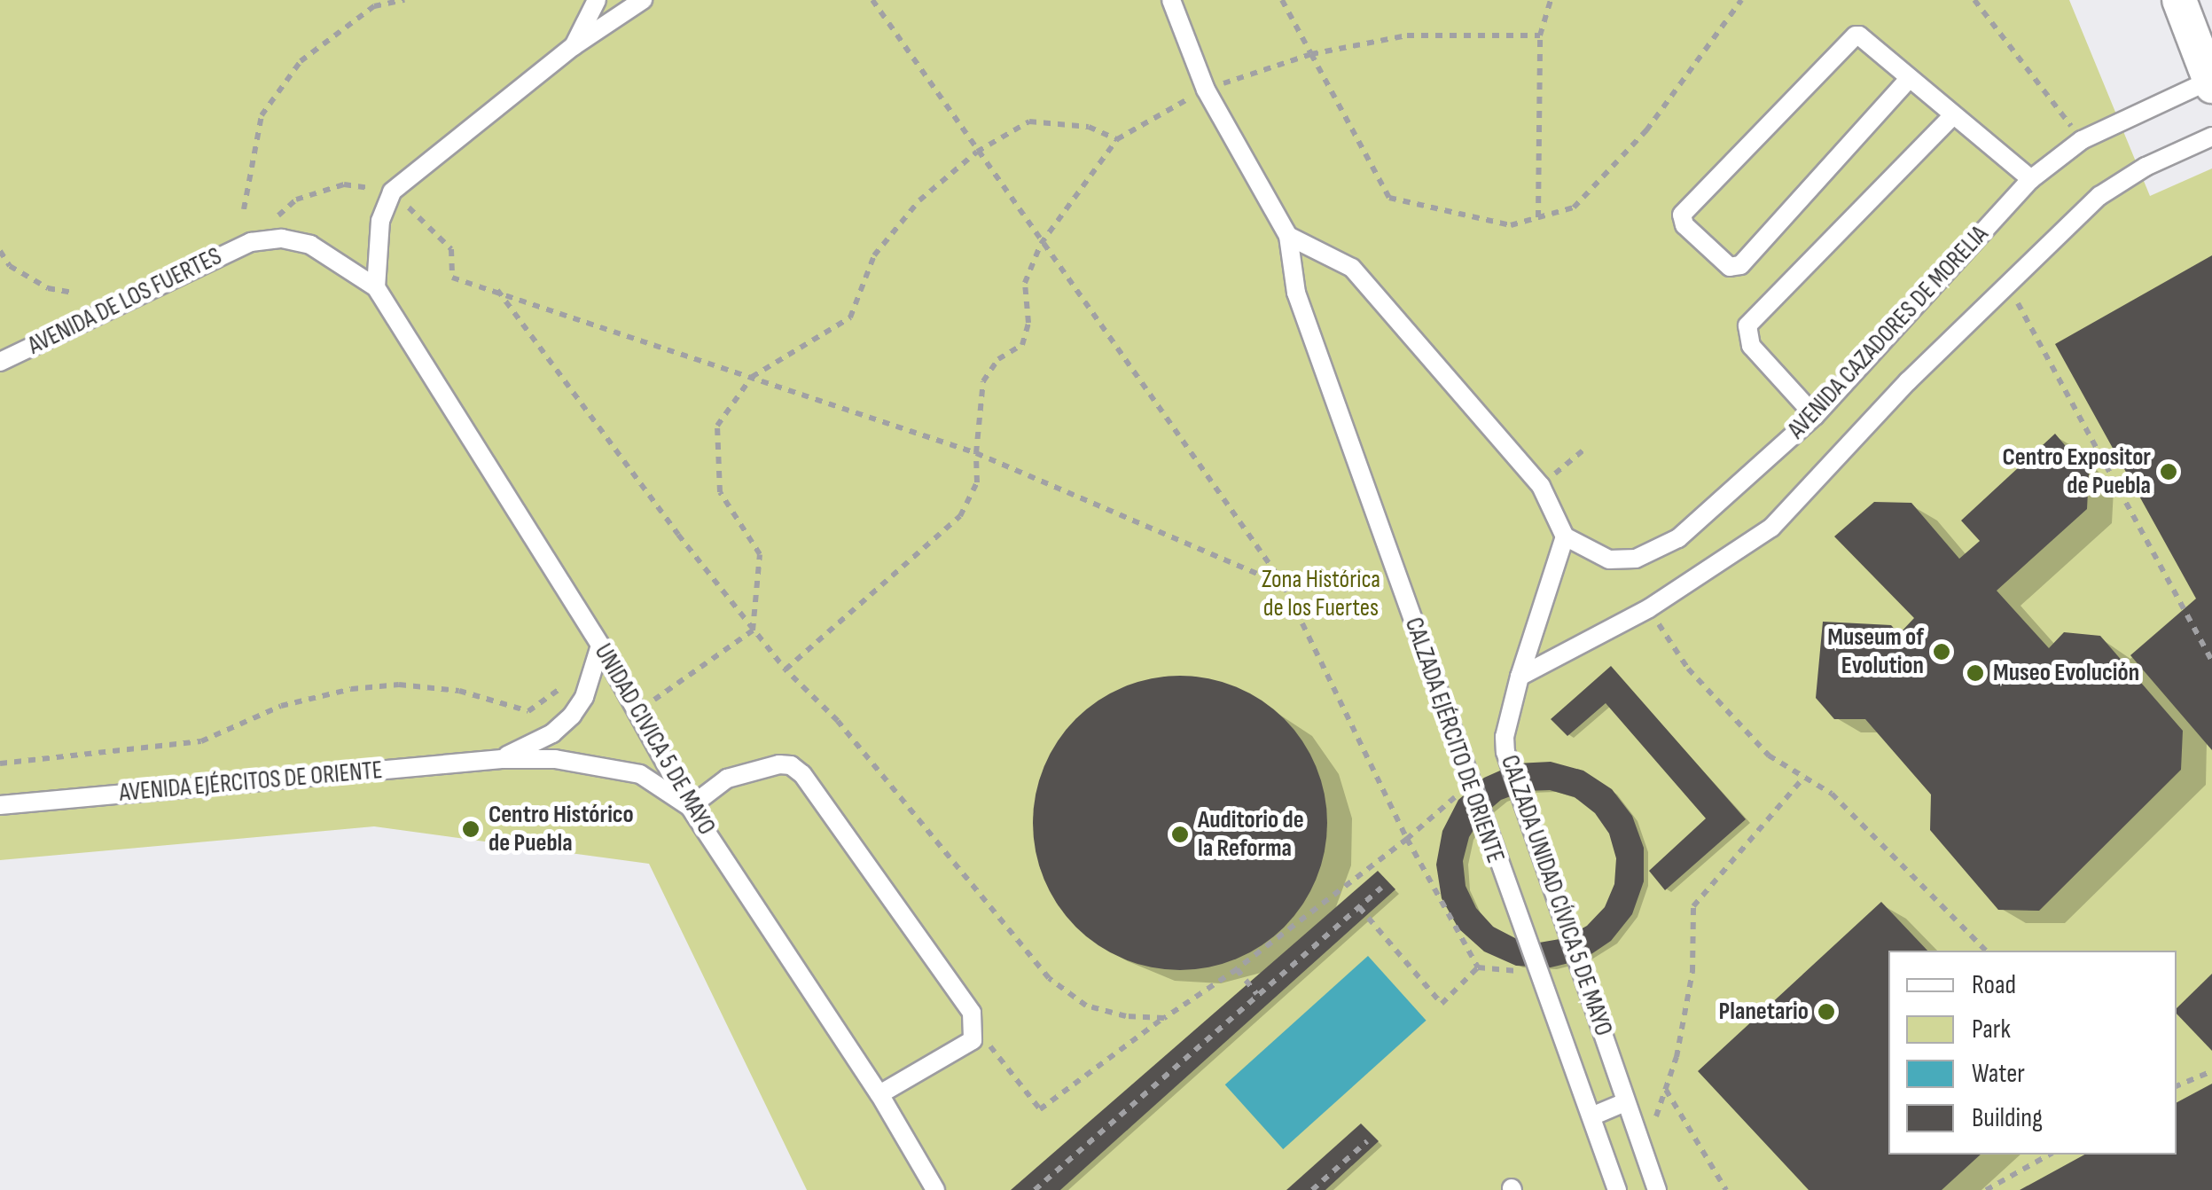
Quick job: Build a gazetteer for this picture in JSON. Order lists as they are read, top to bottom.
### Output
{
  "streets": {
    "lane": [
      "AVENIDA DE LOS FUERTES",
      "AVENIDA CAZADORES DE MORELIA",
      "UNIDAD CIVICA 5 DE MAYO",
      "CALZADA EJÉRCITO DE ORIENTE",
      "AVENIDA EJÉRCITOS DE ORIENTE",
      "CALZADA UNIDAD CÍVICA 5 DE MAYO"
    ]
  },
  "crossings": [
    ["AVENIDA DE LOS FUERTES", "UNIDAD CIVICA 5 DE MAYO"],
    ["AVENIDA CAZADORES DE MORELIA", "CALZADA UNIDAD CÍVICA 5 DE MAYO"],
    ["UNIDAD CIVICA 5 DE MAYO", "AVENIDA EJÉRCITOS DE ORIENTE"]
  ],
  "parks": ["Zona Histórica de los Fuertes"],
  "places": [
    "Centro Expositor de Puebla",
    "Museum of Evolution",
    "Museo Evolución",
    "Centro Histórico de Puebla",
    "Auditorio de la Reforma",
    "Planetario"
  ],
  "legend": [
    "Road",
    "Park",
    "Water",
    "Building"
  ]
}
